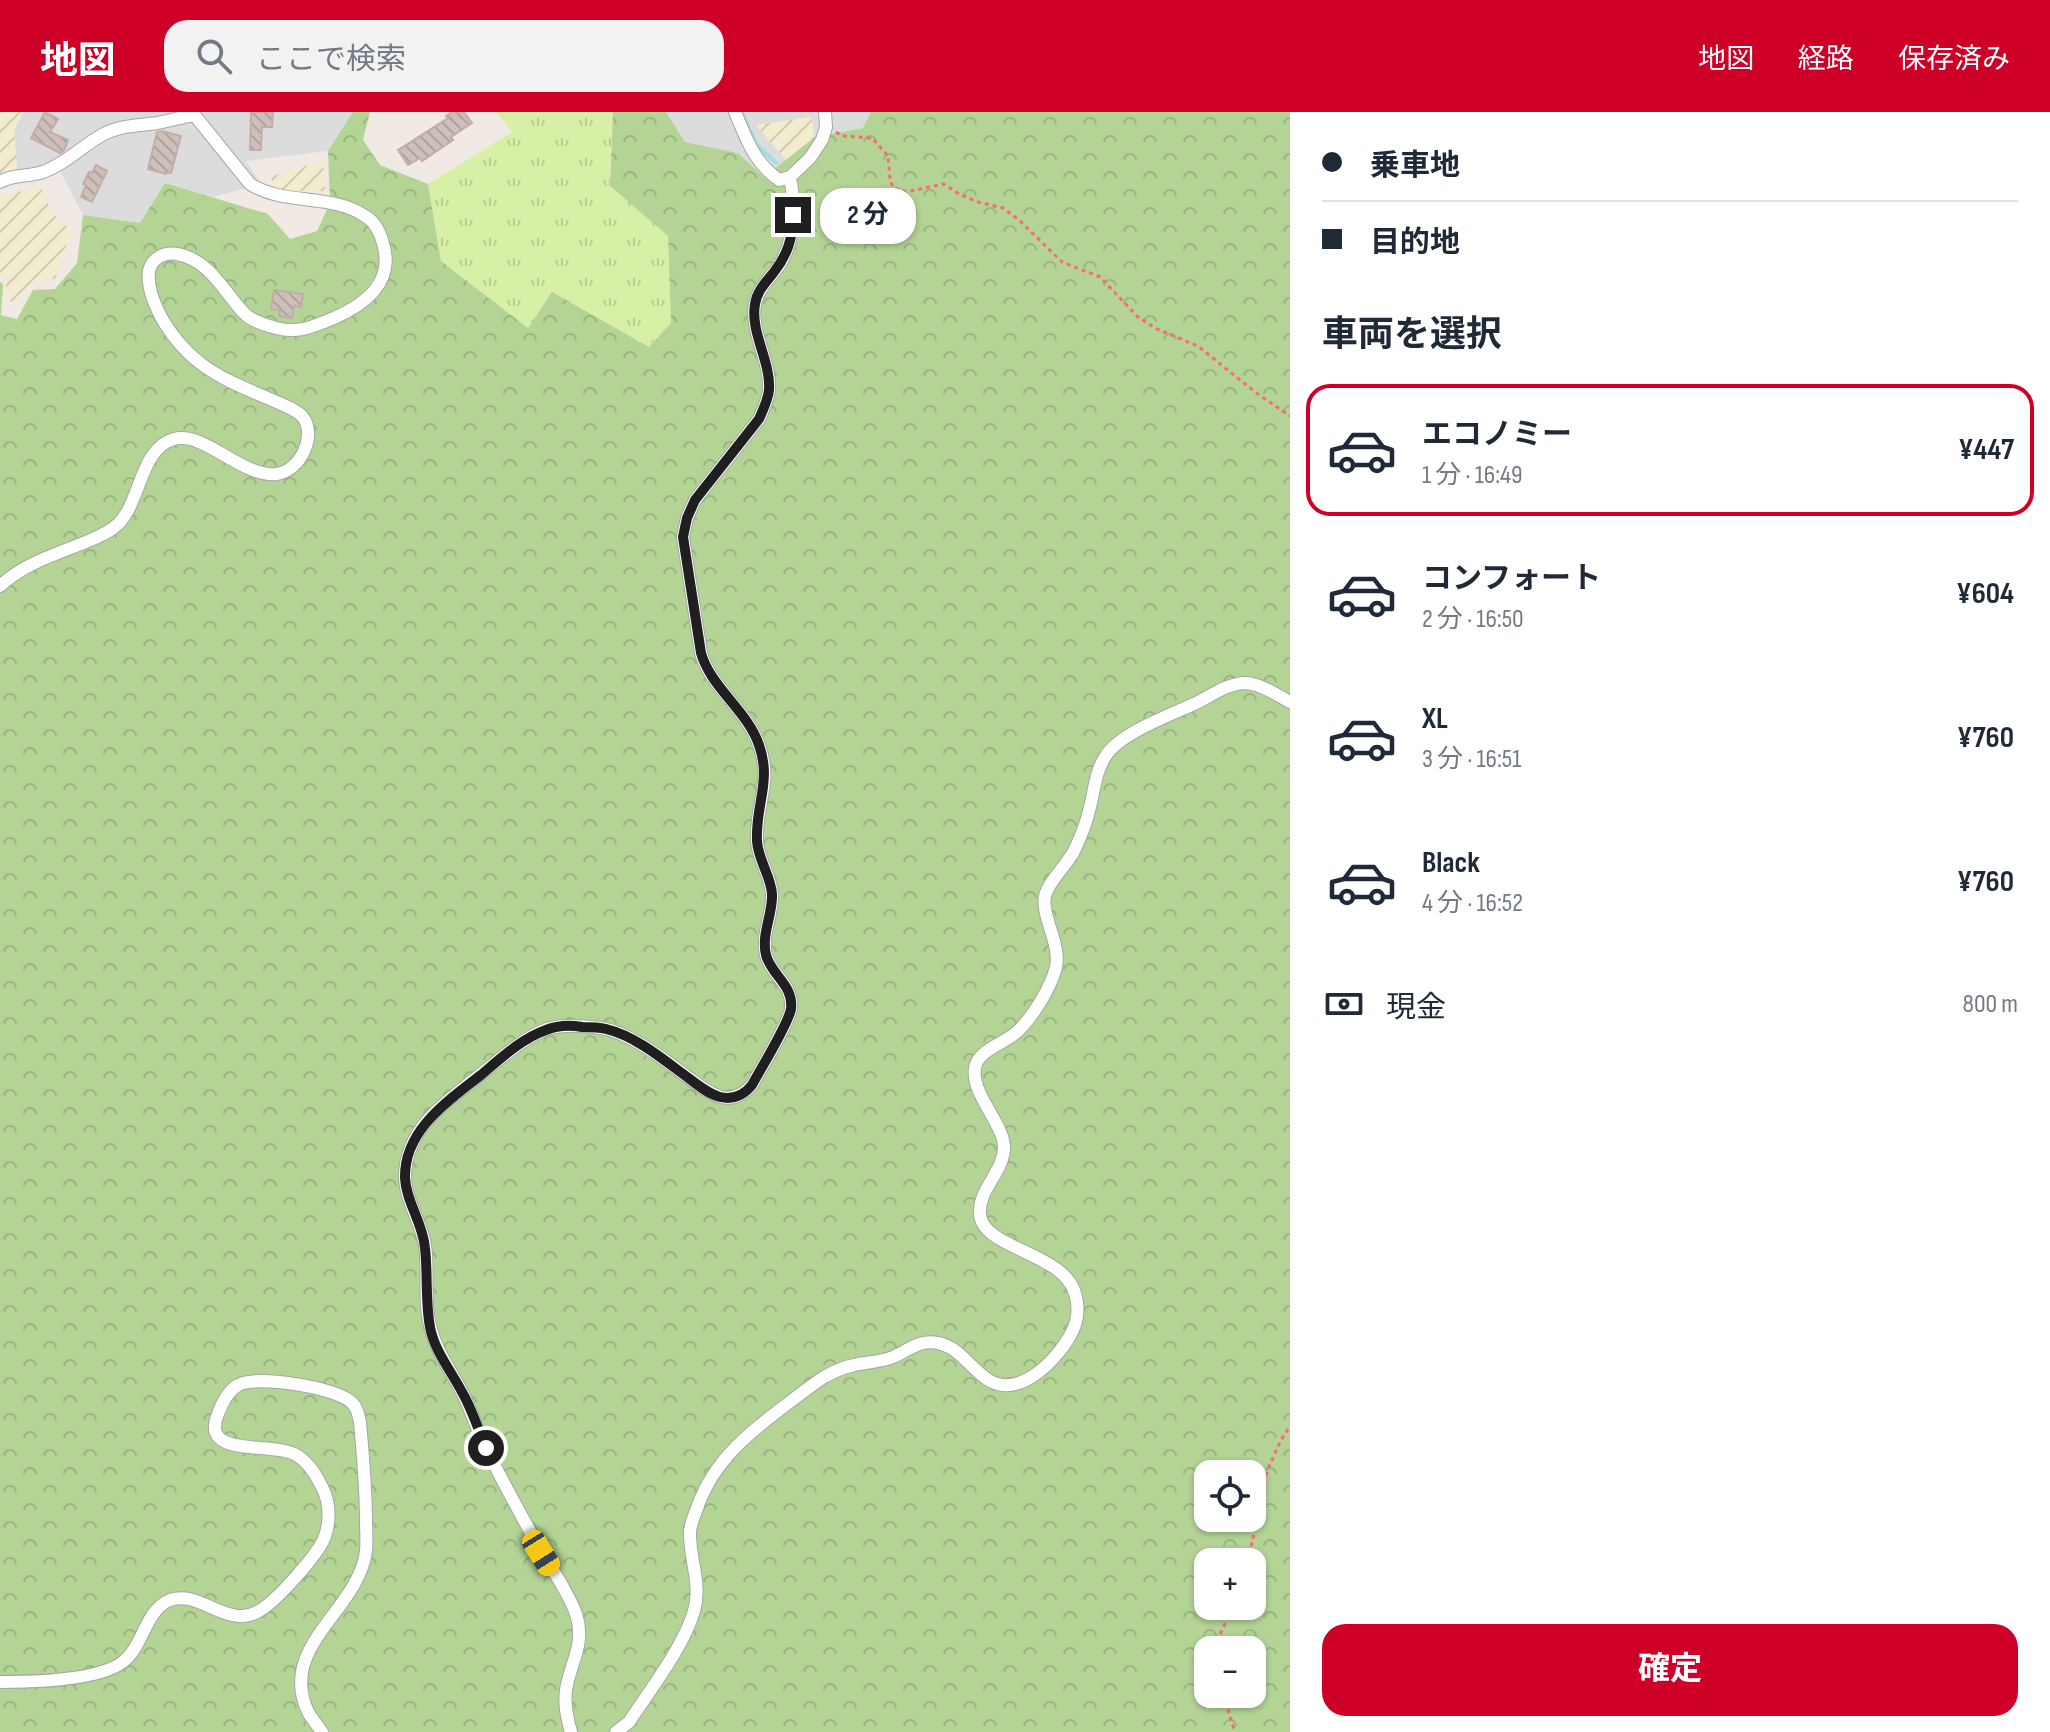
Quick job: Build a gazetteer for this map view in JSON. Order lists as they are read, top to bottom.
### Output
{
  "page": {
    "header": "地図",
    "search": "ここで検索",
    "nav": ["地図", "経路", "保存済み"],
    "banner": ["乗車地", "目的地"],
    "bubble": "2 分",
    "heading": "車両を選択",
    "list": [
      {
        "name": "エコノミー",
        "note": "1 分 · 16:49",
        "value": "¥447"
      },
      {
        "name": "コンフォート",
        "note": "2 分 · 16:50",
        "value": "¥604"
      },
      {
        "name": "XL",
        "note": "3 分 · 16:51",
        "value": "¥760"
      },
      {
        "name": "Black",
        "note": "4 分 · 16:52",
        "value": "¥760"
      }
    ],
    "pay": ["現金", "800 m"],
    "map_buttons": ["+", "−"],
    "buttons": "確定"
  }
}
